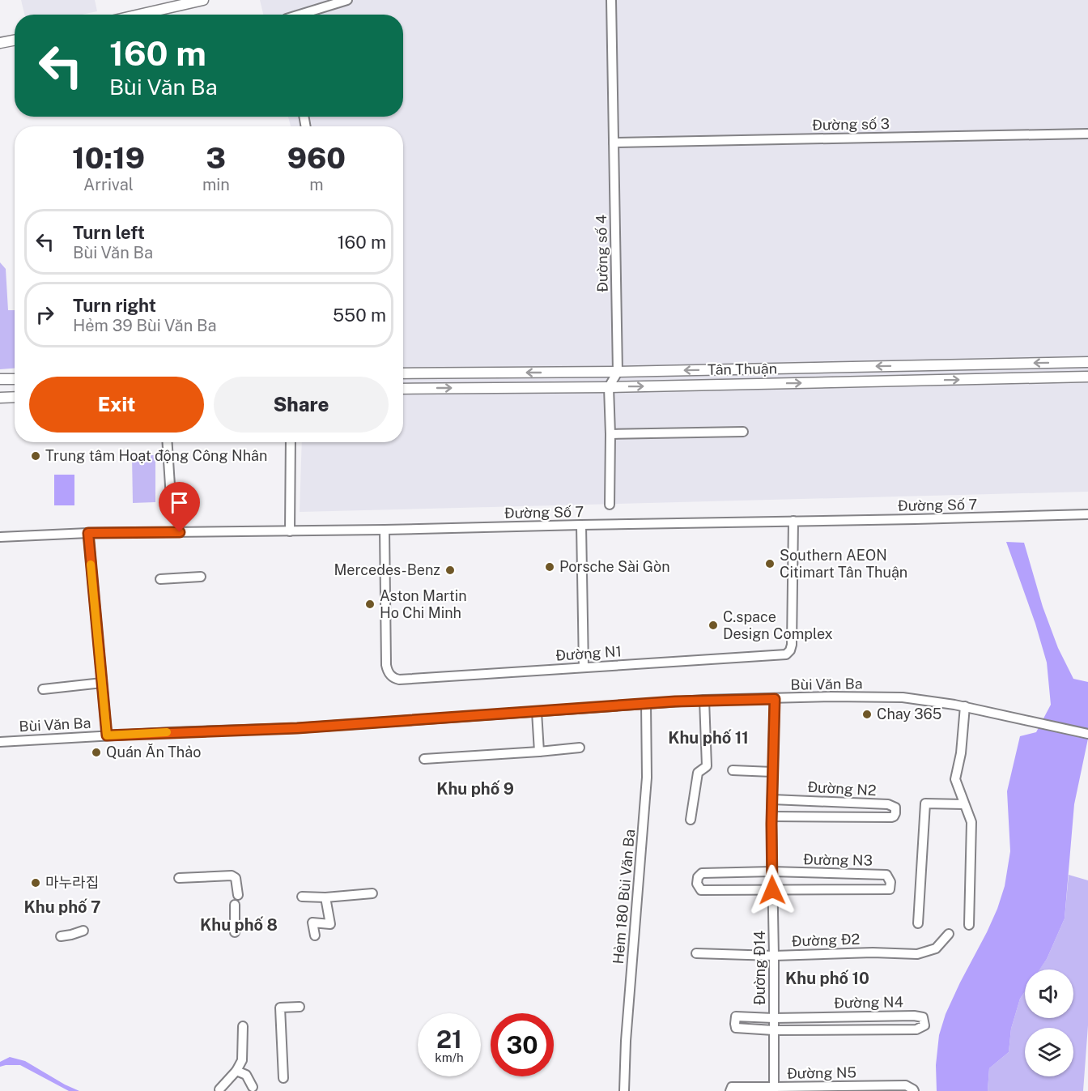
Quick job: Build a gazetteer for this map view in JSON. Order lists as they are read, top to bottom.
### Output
{
  "streets": {
    "street": [
      "Đường số 3",
      "Đường số 4",
      "Tân Thuận",
      "Đường Số 7",
      "Đường N1",
      "Bùi Văn Ba",
      "Đường N2",
      "Đường N3",
      "Hẻm 180 Bùi Văn Ba",
      "Đường Đ2",
      "Đường Đ14",
      "Đường N4",
      "Đường N5"
    ]
  },
  "crossings": [
    ["Đường số 3", "Đường số 4"],
    ["Đường số 4", "Tân Thuận"],
    ["Đường Số 7", "Đường N1"],
    ["Bùi Văn Ba", "Hẻm 180 Bùi Văn Ba"],
    ["Bùi Văn Ba", "Đường Đ14"],
    ["Đường N2", "Đường Đ14"],
    ["Đường N3", "Đường Đ14"],
    ["Đường Đ2", "Đường Đ14"],
    ["Đường Đ14", "Đường N4"],
    ["Đường Đ14", "Đường N5"]
  ],
  "districts": [
    "Khu phố 11",
    "Khu phố 9",
    "Khu phố 7",
    "Khu phố 8",
    "Khu phố 10"
  ],
  "places": [
    "Trung tâm Hoạt động Công Nhân",
    "Southern AEON Citimart Tân Thuận",
    "Porsche Sài Gòn",
    "Mercedes-Benz",
    "Aston Martin Ho Chi Minh",
    "C.space Design Complex",
    "Chay 365",
    "Quán Ăn Thảo",
    "마누라집"
  ],
  "page": {
    "turn": ["160 m", "Bùi Văn Ba"],
    "eta": [
      "10:19",
      "Arrival",
      "3",
      "min",
      "960",
      "m"
    ],
    "list": [
      {
        "name": "Turn left",
        "note": "Bùi Văn Ba",
        "value": "160 m"
      },
      {
        "name": "Turn right",
        "note": "Hẻm 39 Bùi Văn Ba",
        "value": "550 m"
      }
    ],
    "buttons": ["Exit", "Share"],
    "speed": "21 km/h",
    "limit": "30"
  }
}
